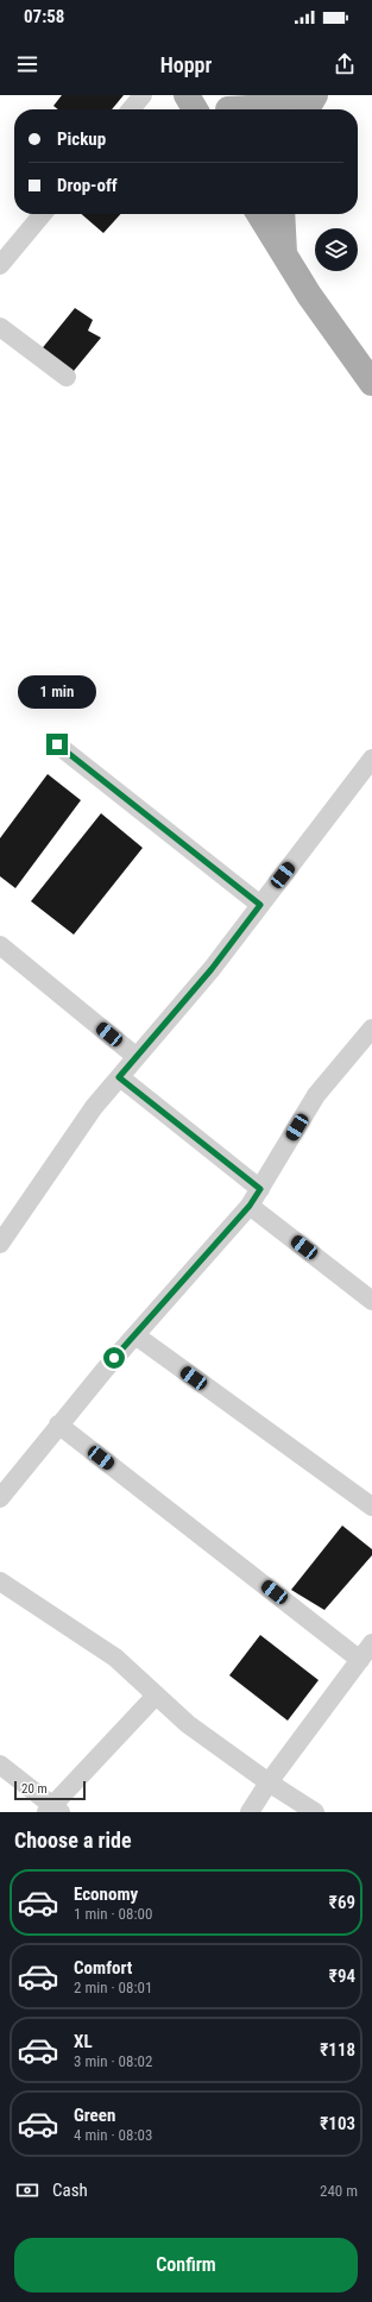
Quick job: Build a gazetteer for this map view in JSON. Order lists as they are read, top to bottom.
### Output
{
  "scale_bar": "20 m",
  "page": {
    "status": "07:58",
    "header": "Hoppr",
    "banner": ["Pickup", "Drop-off"],
    "bubble": "1 min",
    "scale": "20 m",
    "heading": "Choose a ride",
    "list": [
      {
        "name": "Economy",
        "note": "1 min · 08:00",
        "value": "₹69"
      },
      {
        "name": "Comfort",
        "note": "2 min · 08:01",
        "value": "₹94"
      },
      {
        "name": "XL",
        "note": "3 min · 08:02",
        "value": "₹118"
      },
      {
        "name": "Green",
        "note": "4 min · 08:03",
        "value": "₹103"
      }
    ],
    "pay": ["Cash", "240 m"],
    "buttons": "Confirm"
  }
}
